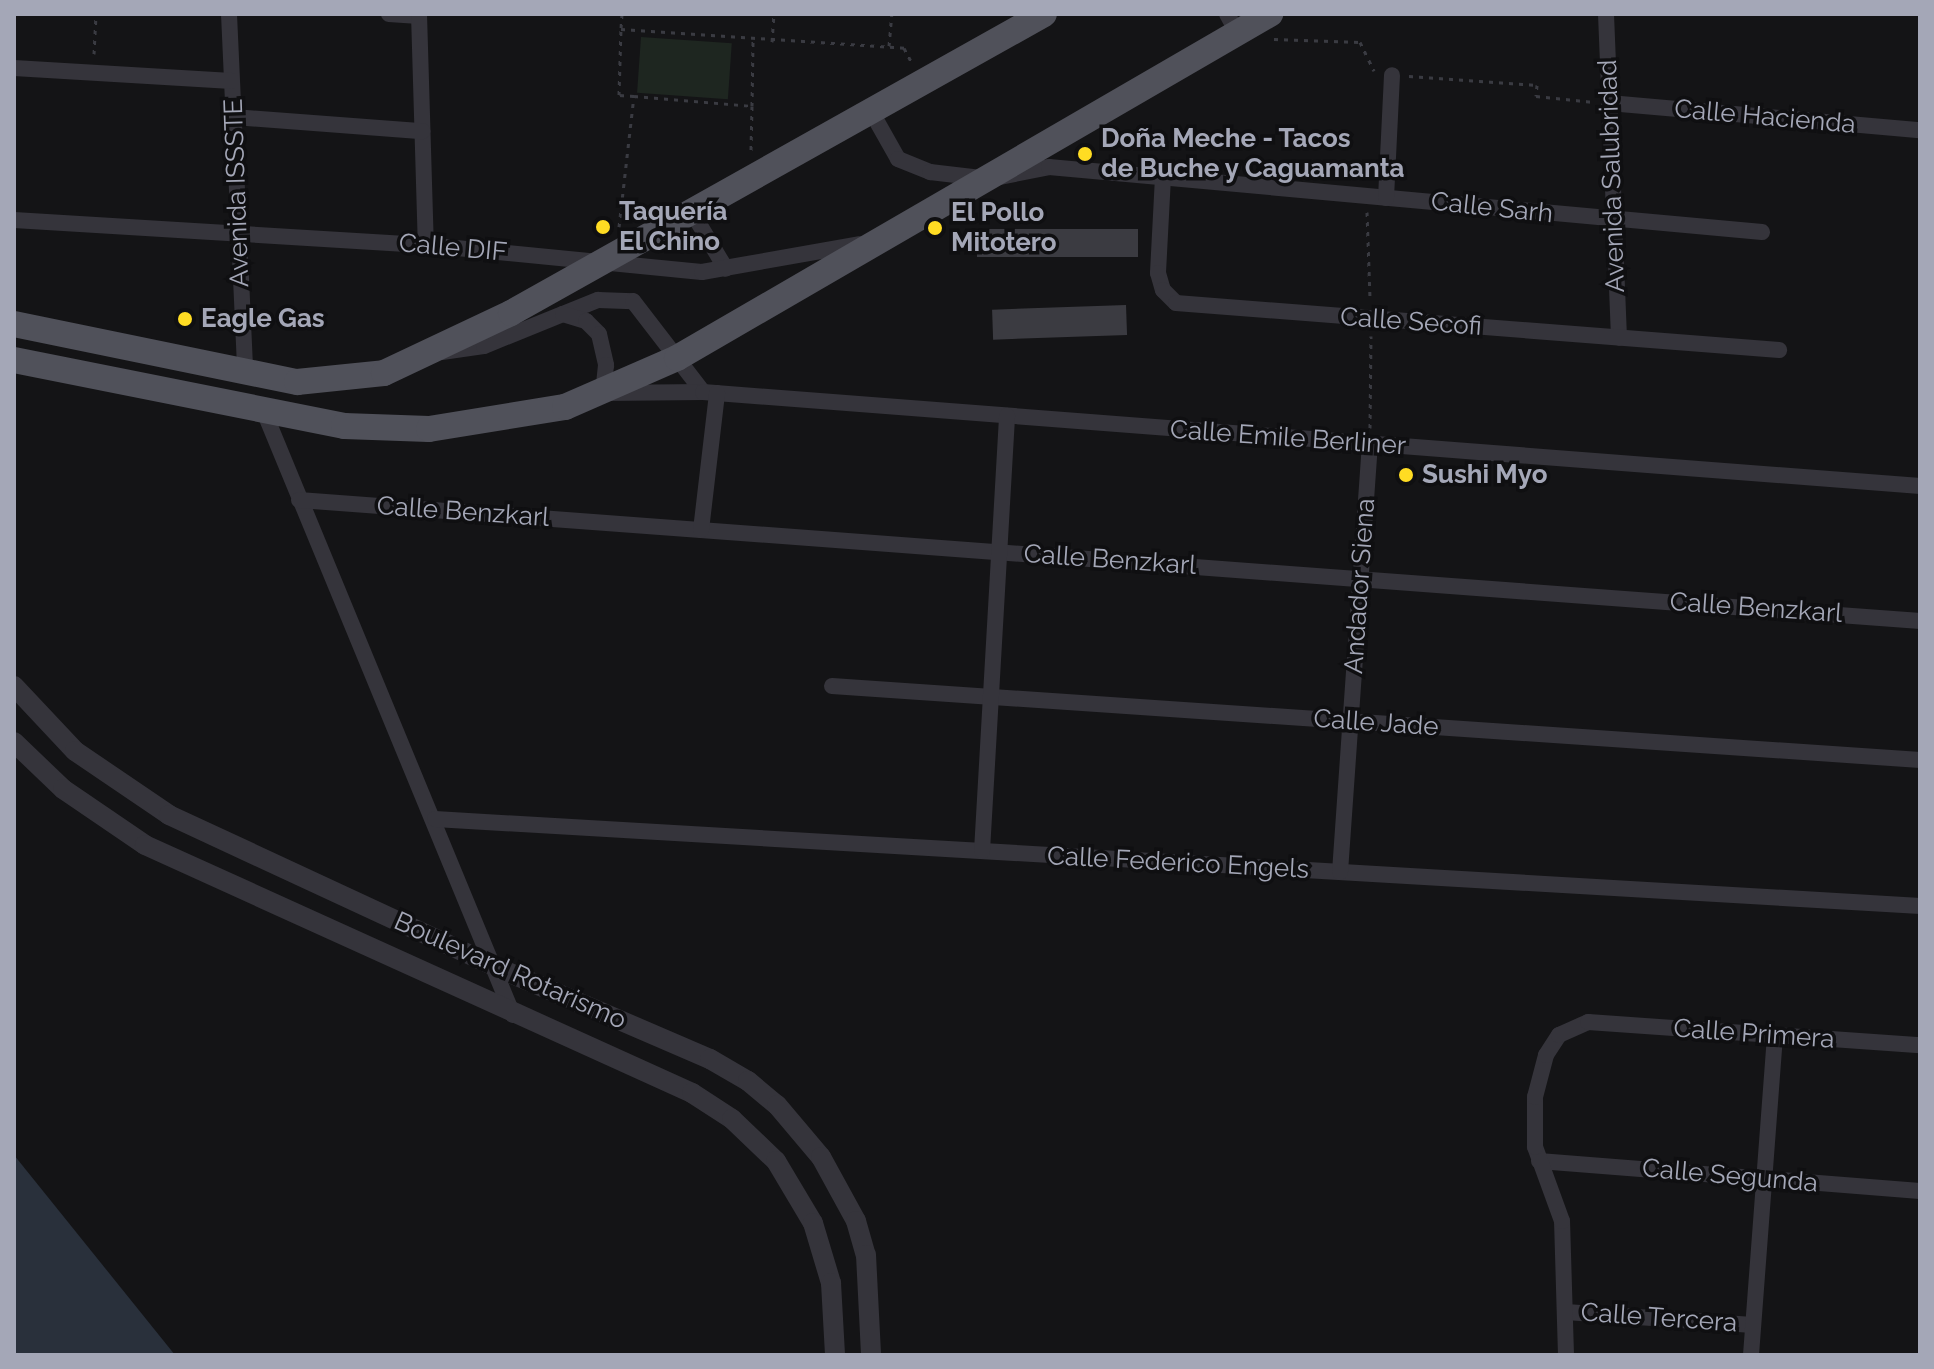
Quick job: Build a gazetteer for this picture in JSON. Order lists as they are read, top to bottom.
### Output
{
  "streets": {
    "street": [
      "Calle Hacienda",
      "Avenida Salubridad",
      "Avenida ISSSTE",
      "Calle Sarh",
      "Calle DIF",
      "Calle Secofi",
      "Calle Emile Berliner",
      "Calle Benzkarl",
      "Andador Siena",
      "Calle Jade",
      "Calle Federico Engels",
      "Boulevard Rotarismo",
      "Calle Primera",
      "Calle Segunda",
      "Calle Tercera"
    ]
  },
  "crossings": [
    ["Calle Hacienda", "Avenida Salubridad"],
    ["Avenida Salubridad", "Calle Sarh"],
    ["Avenida Salubridad", "Calle Secofi"],
    ["Avenida ISSSTE", "Calle DIF"],
    ["Calle Sarh", "Calle Secofi"],
    ["Calle Emile Berliner", "Andador Siena"],
    ["Calle Benzkarl", "Andador Siena"],
    ["Andador Siena", "Calle Jade"],
    ["Andador Siena", "Calle Federico Engels"],
    ["Calle Primera", "Calle Segunda"]
  ],
  "places": [
    "Doña Meche - Tacos de Buche y Caguamanta",
    "Taquería El Chino",
    "El Pollo Mitotero",
    "Eagle Gas",
    "Sushi Myo"
  ]
}
